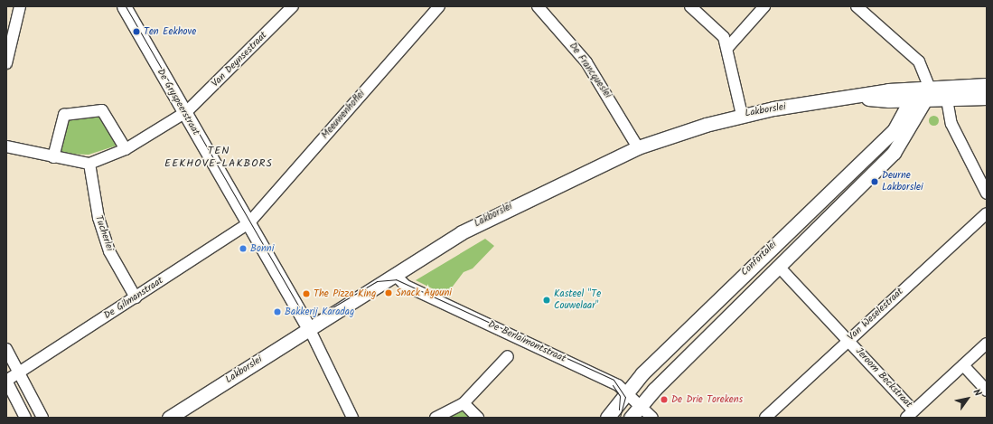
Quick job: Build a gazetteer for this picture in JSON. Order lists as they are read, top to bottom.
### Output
{
  "streets": {
    "street": [
      "Van Deynsestraat",
      "De Francqueslei",
      "De Gryspeerstraat",
      "Lakborslei",
      "Meeuwenhoflei",
      "Tucherlei",
      "Confortalei",
      "De Gilmanstraat",
      "Van Weselestraat",
      "De Berlaimontstraat",
      "Jeroom Beckstraat"
    ]
  },
  "crossings": [
    ["Van Deynsestraat", "De Gryspeerstraat"],
    ["Van Deynsestraat", "Tucherlei"],
    ["De Francqueslei", "Lakborslei"],
    ["De Gryspeerstraat", "Lakborslei"],
    ["De Gryspeerstraat", "Meeuwenhoflei"],
    ["De Gryspeerstraat", "De Gilmanstraat"],
    ["Lakborslei", "Confortalei"],
    ["Lakborslei", "De Berlaimontstraat"],
    ["Meeuwenhoflei", "De Gilmanstraat"],
    ["Tucherlei", "De Gilmanstraat"],
    ["Confortalei", "De Berlaimontstraat"],
    ["Confortalei", "Jeroom Beckstraat"],
    ["Van Weselestraat", "Jeroom Beckstraat"]
  ],
  "districts": ["TEN EEKHOVE-LAKBORS"],
  "places": [
    "Ten Eekhove",
    "Deurne Lakborslei",
    "Bonni",
    "Snack Ayouni",
    "The Pizza King",
    "Kasteel \"Te Couwelaar\"",
    "Bakkerij Karadag",
    "De Drie Torekens"
  ],
  "north": "top right"
}
